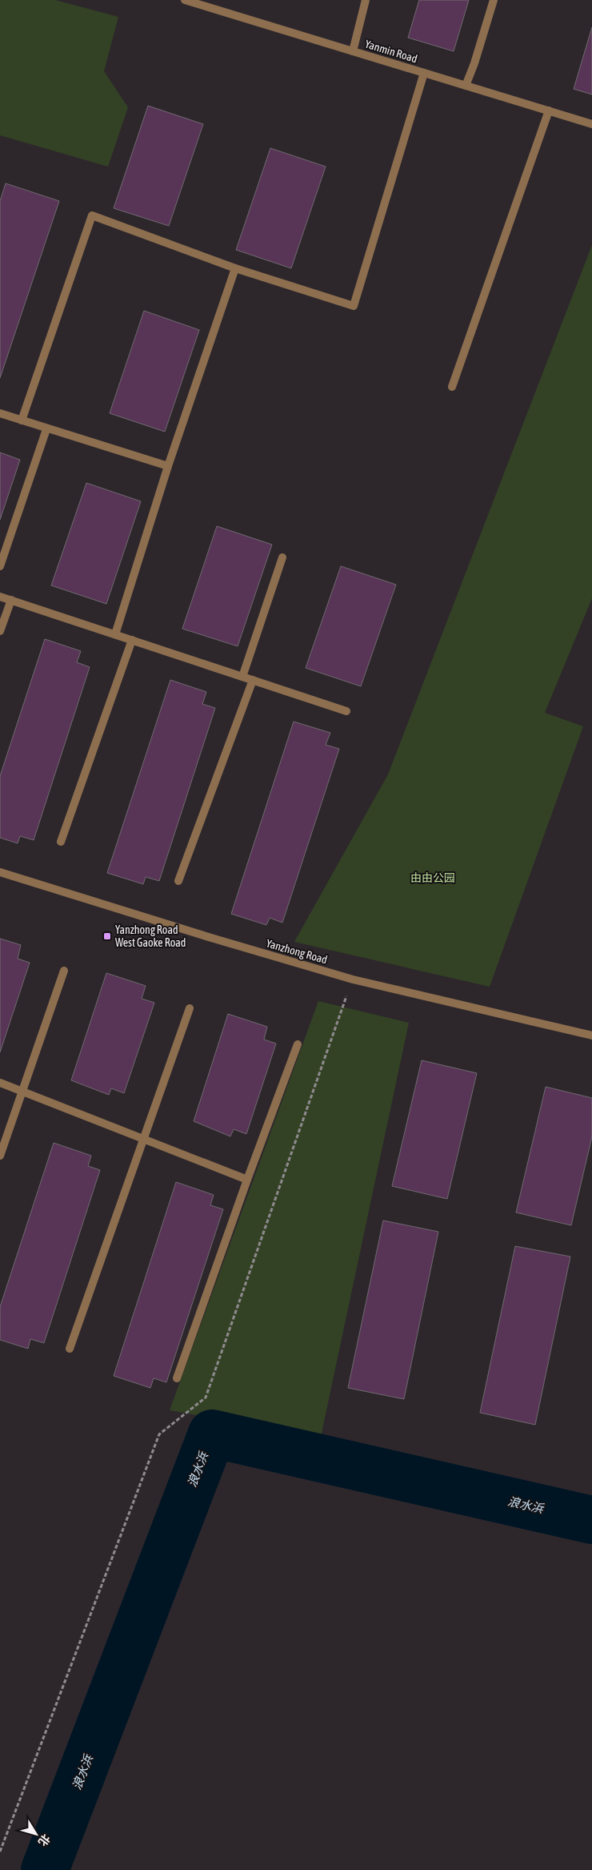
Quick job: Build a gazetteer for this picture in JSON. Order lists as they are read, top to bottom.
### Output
{
  "streets": {
    "street": ["Yanmin Road", "Yanzhong Road"]
  },
  "water": ["浪水浜"],
  "parks": ["由由公园"],
  "places": {
    "transit": ["Yanzhong Road West Gaoke Road"]
  },
  "north": "bottom right"
}
